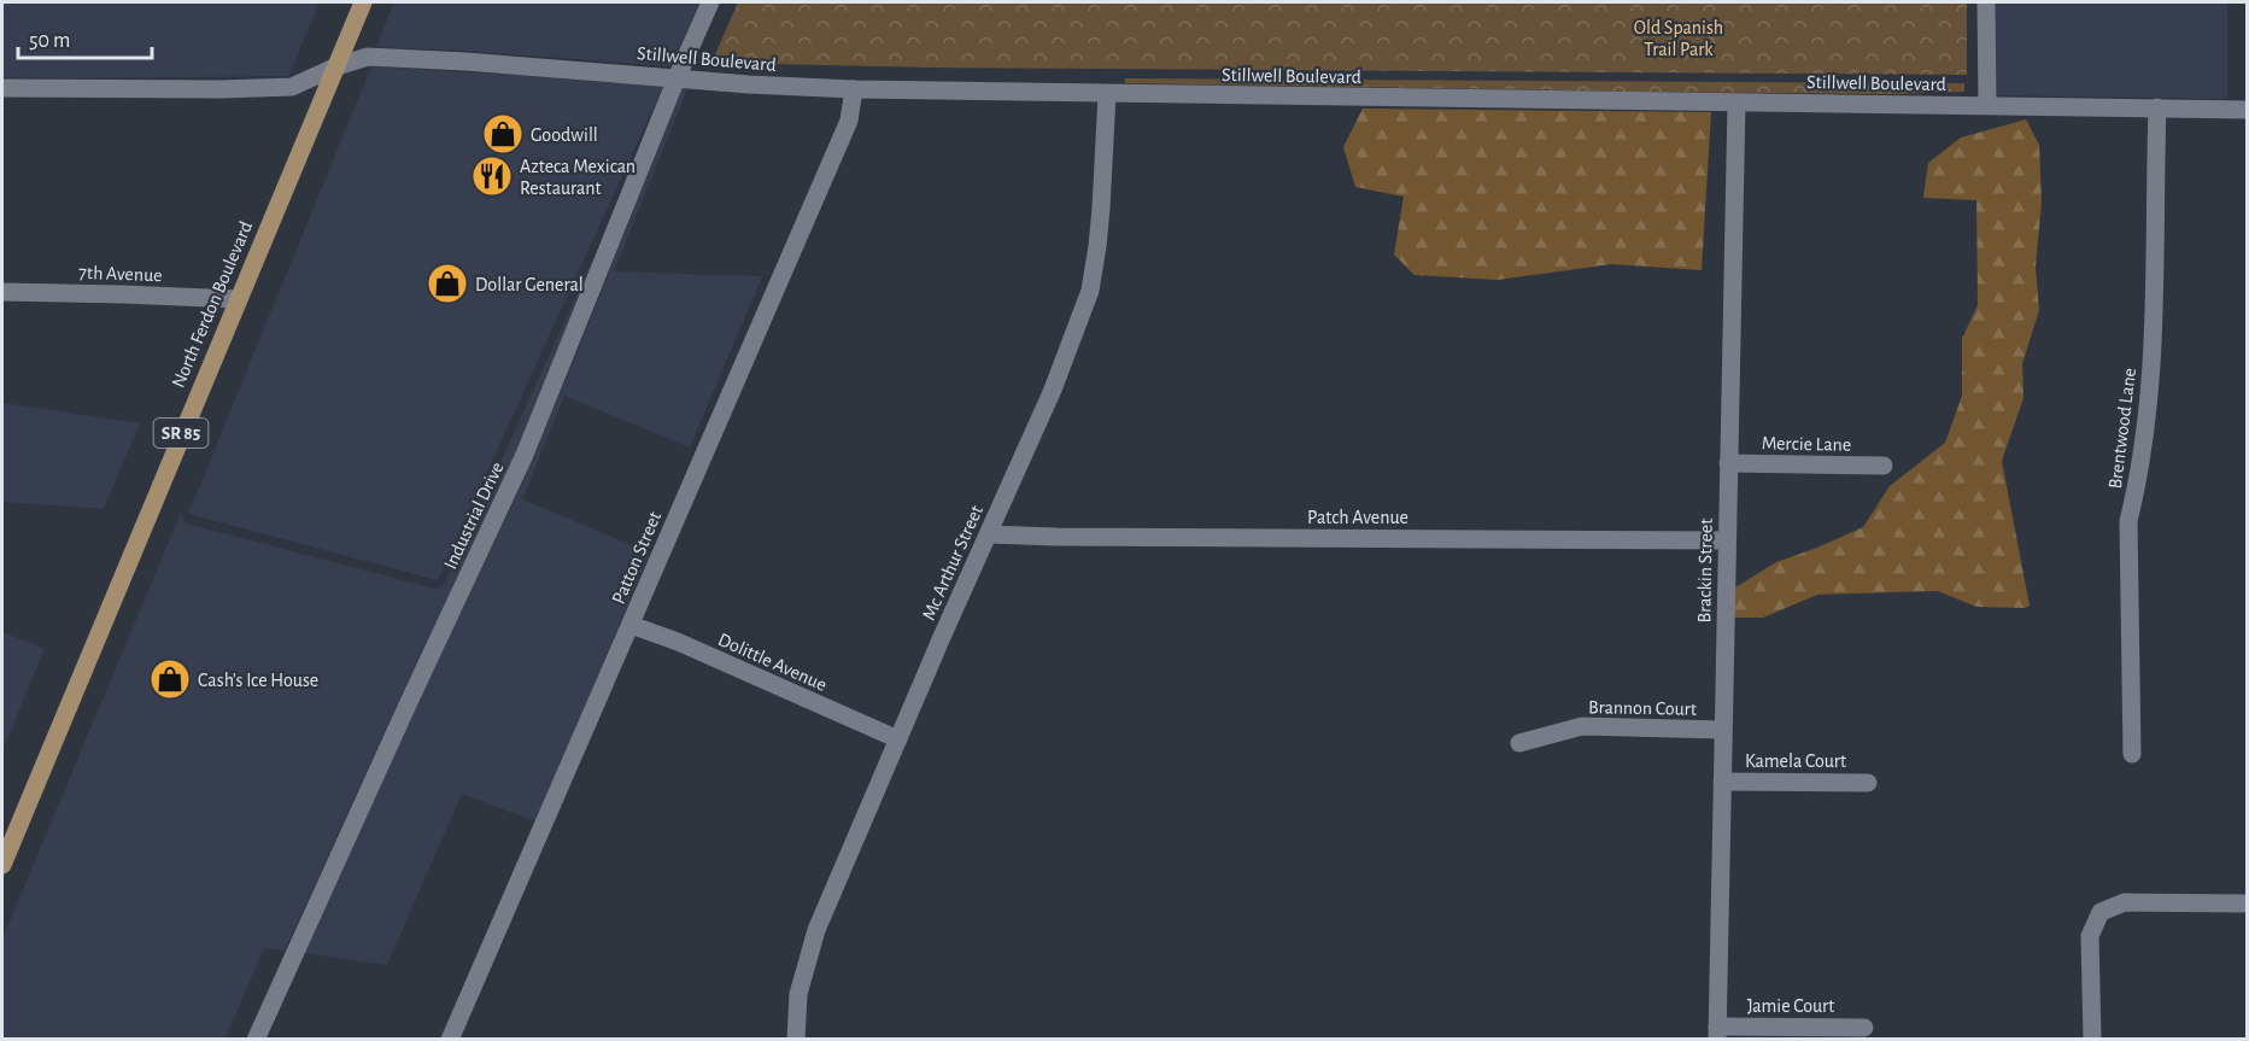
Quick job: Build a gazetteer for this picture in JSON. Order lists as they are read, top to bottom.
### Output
{
  "streets": {
    "main road": ["North Ferdon Boulevard", "SR 85"],
    "street": [
      "Stillwell Boulevard",
      "7th Avenue",
      "Brentwood Lane",
      "Mercie Lane",
      "Industrial Drive",
      "Patch Avenue",
      "Patton Street",
      "Mc Arthur Street",
      "Brackin Street",
      "Dolittle Avenue",
      "Brannon Court",
      "Kamela Court",
      "Jamie Court"
    ]
  },
  "crossings": [
    ["Stillwell Boulevard", "North Ferdon Boulevard"],
    ["Stillwell Boulevard", "Brentwood Lane"],
    ["Stillwell Boulevard", "Industrial Drive"],
    ["Stillwell Boulevard", "Patton Street"],
    ["Stillwell Boulevard", "Mc Arthur Street"],
    ["Stillwell Boulevard", "Brackin Street"],
    ["7th Avenue", "North Ferdon Boulevard"],
    ["Mercie Lane", "Brackin Street"],
    ["Patch Avenue", "Mc Arthur Street"],
    ["Patch Avenue", "Brackin Street"],
    ["Patton Street", "Dolittle Avenue"],
    ["Mc Arthur Street", "Dolittle Avenue"],
    ["Brackin Street", "Brannon Court"],
    ["Brackin Street", "Kamela Court"],
    ["Brackin Street", "Jamie Court"]
  ],
  "parks": ["Old Spanish Trail Park"],
  "places": {
    "shop": ["Goodwill", "Dollar General", "Cash's Ice House"],
    "restaurant": ["Azteca Mexican Restaurant"]
  },
  "scale_bar": "50 m"
}
